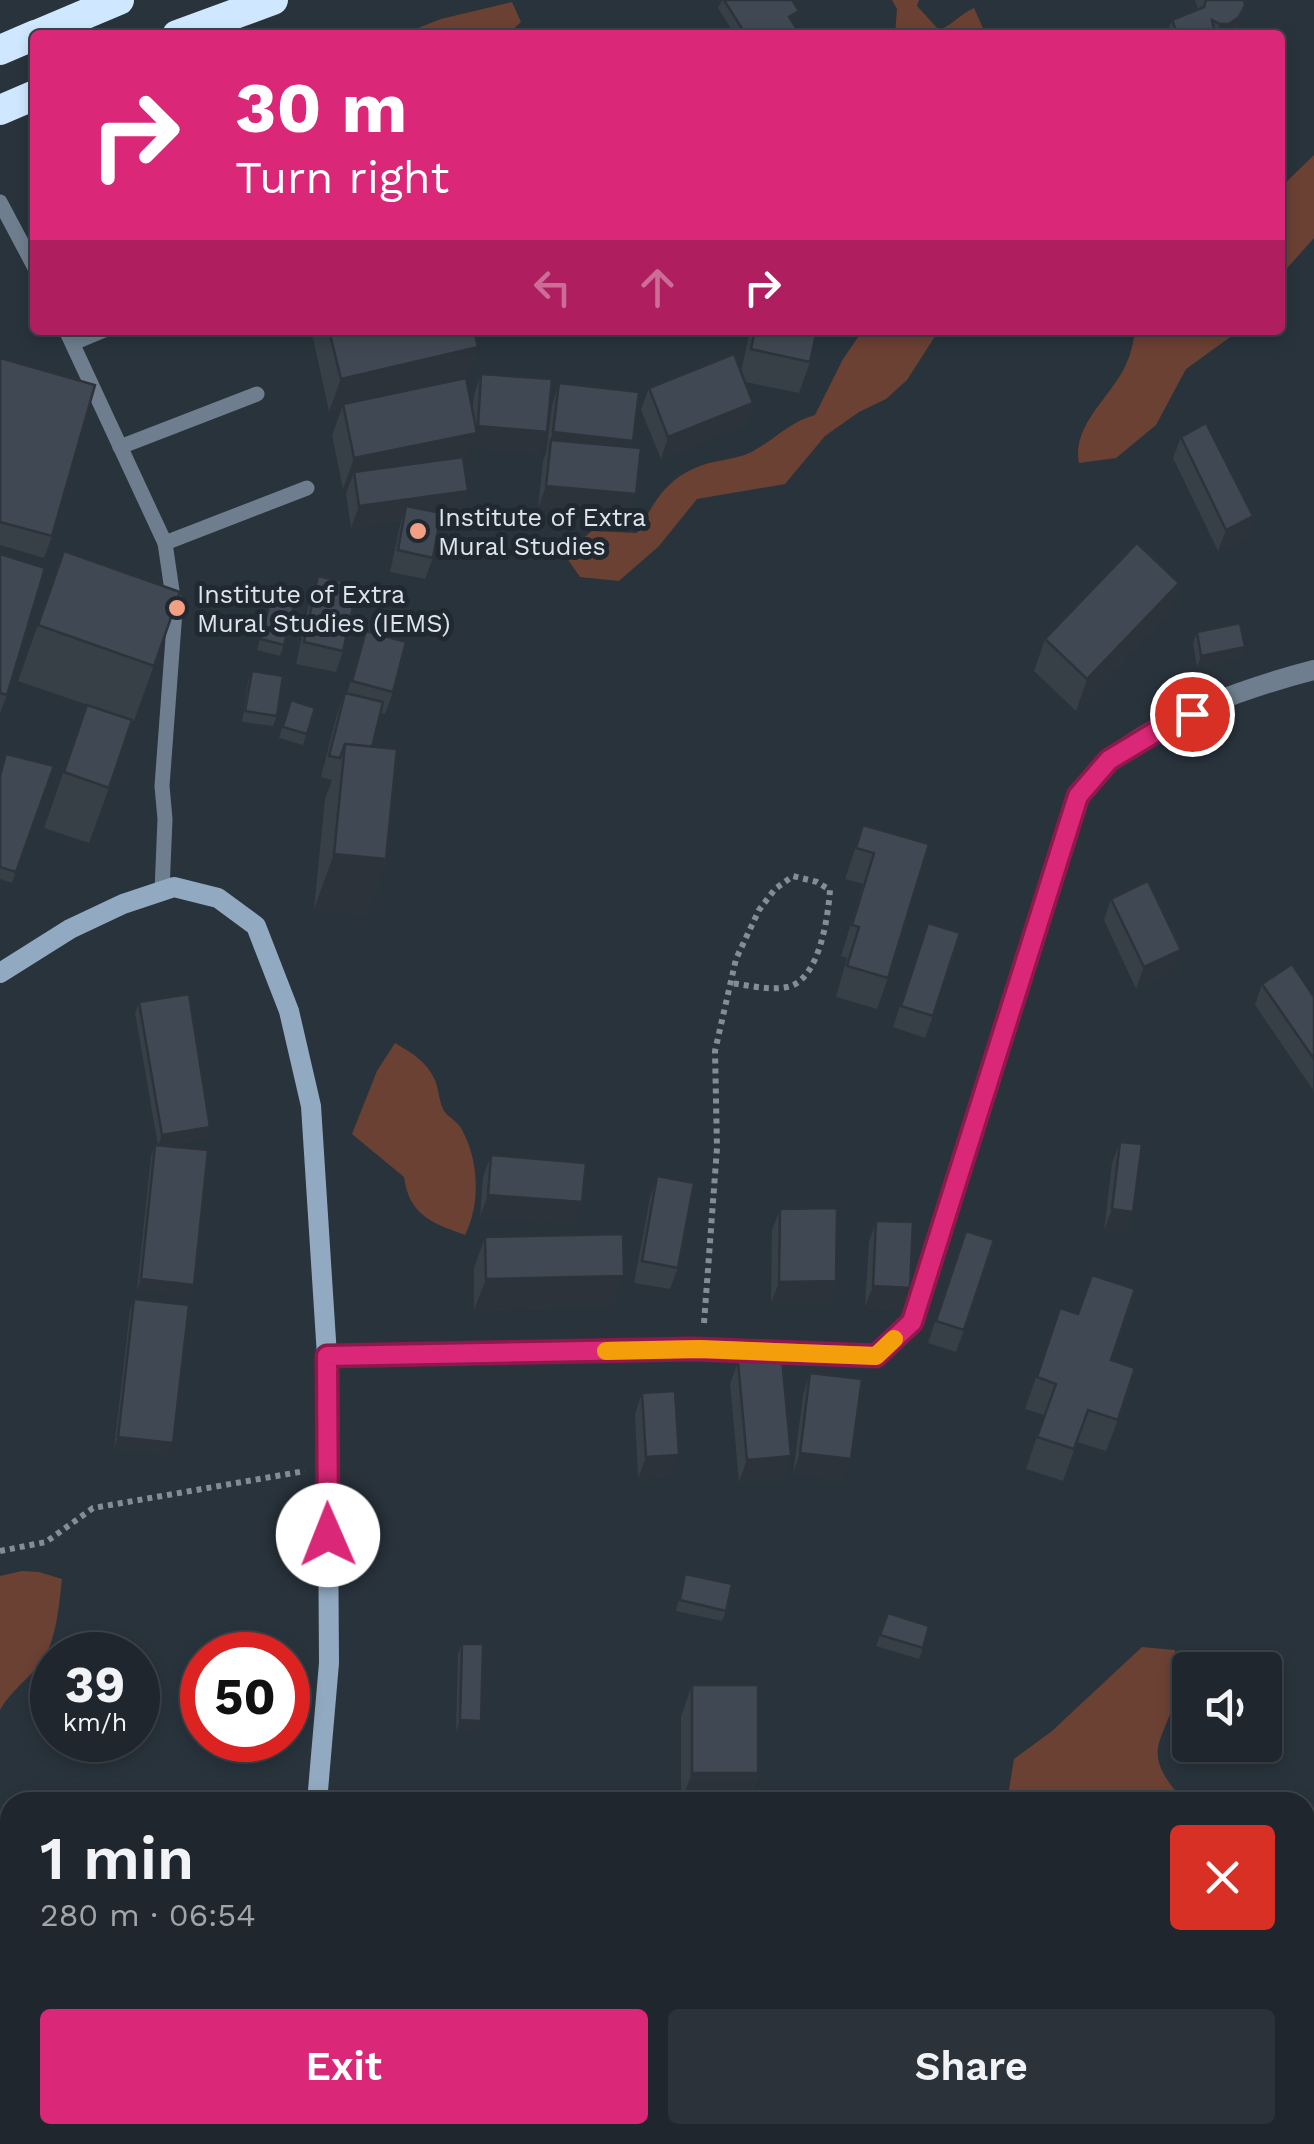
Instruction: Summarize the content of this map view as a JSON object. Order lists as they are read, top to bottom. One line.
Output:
{"places":["Institute of Extra Mural Studies","Institute of Extra Mural Studies (IEMS)"],"page":{"turn":["30 m","Turn right"],"speed":"39 km/h","limit":"50","heading":["1 min","280 m · 06:54"],"buttons":["Exit","Share"]}}
